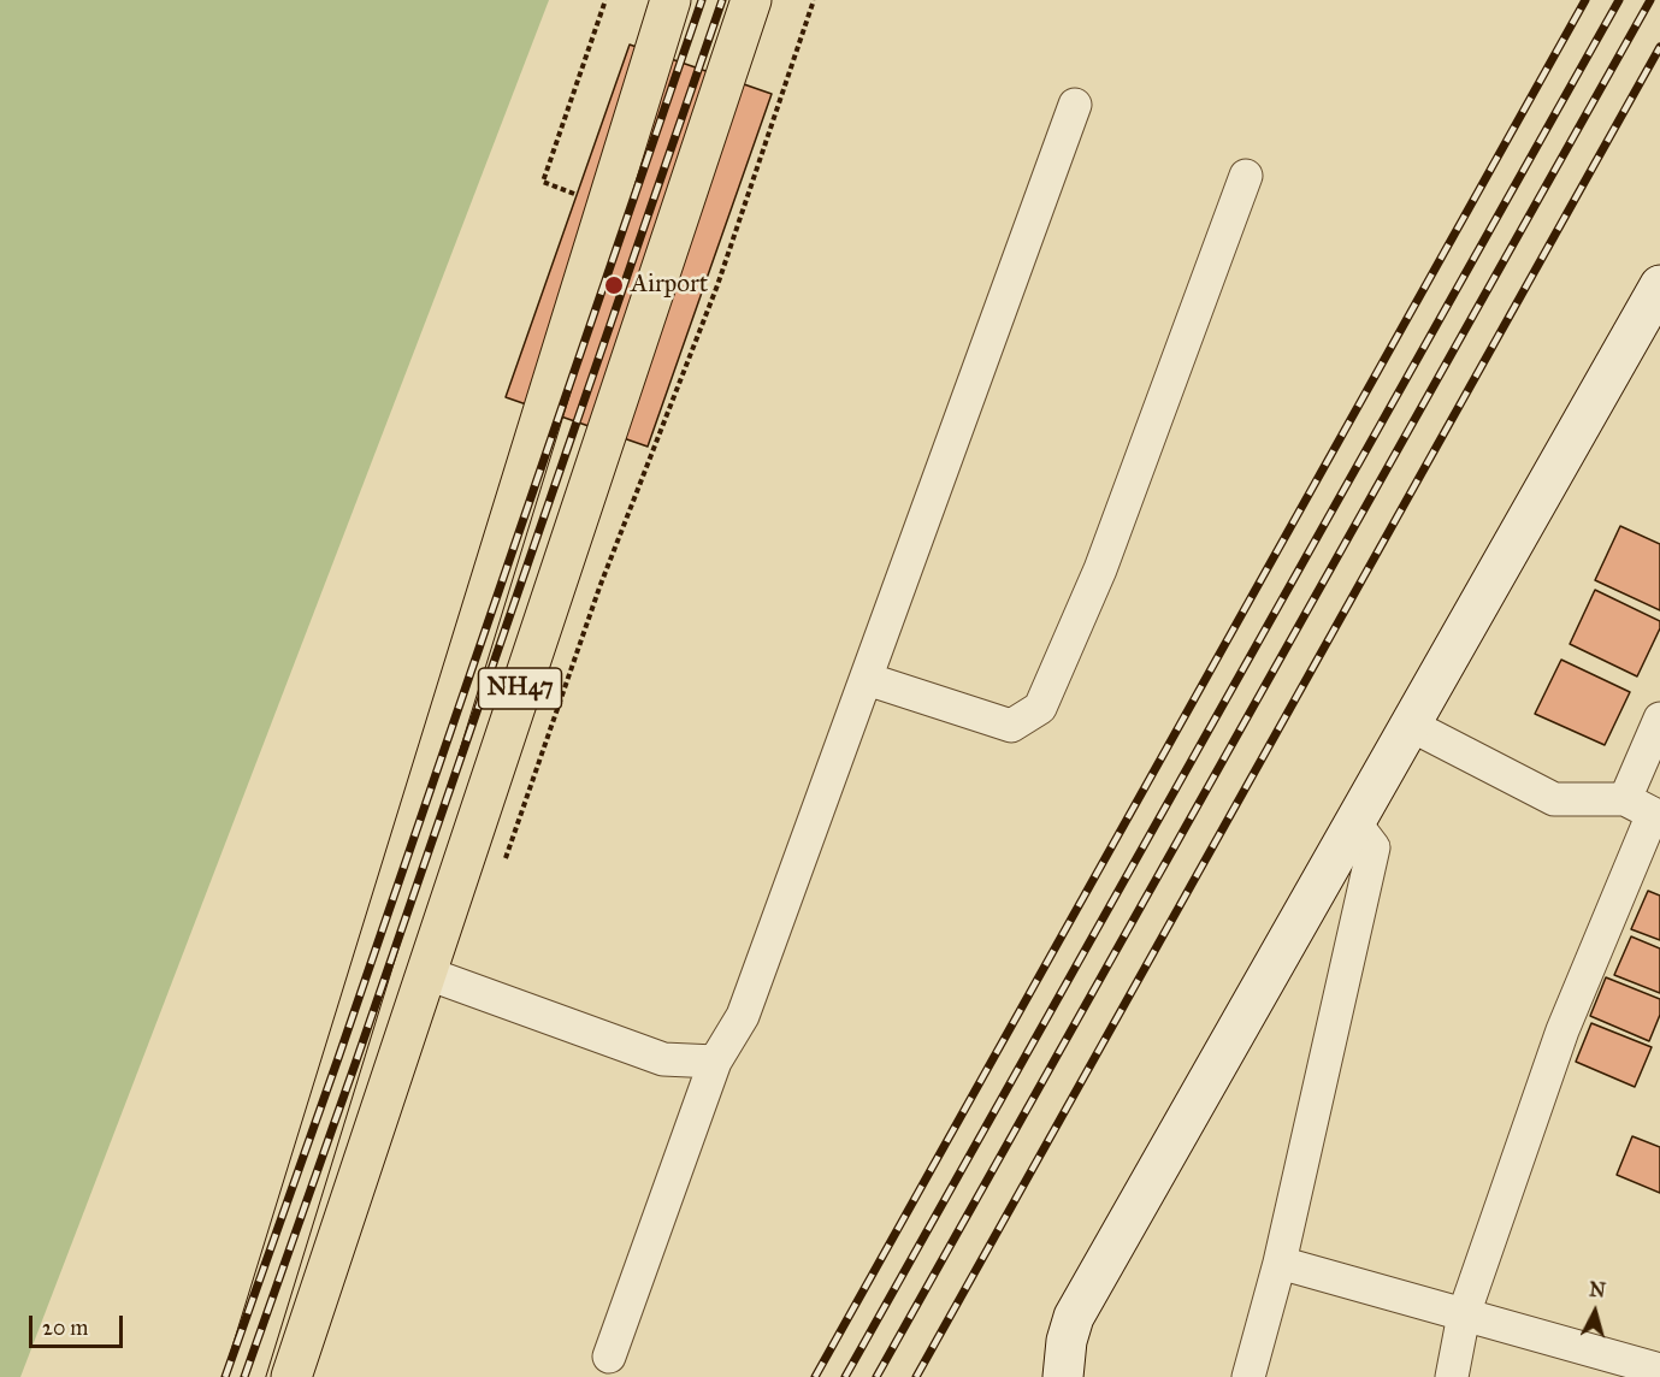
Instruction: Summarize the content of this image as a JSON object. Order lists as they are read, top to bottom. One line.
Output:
{"streets":{"highway":["NH47"]},"places":["Airport"],"scale_bar":"20 m","north":"top"}
